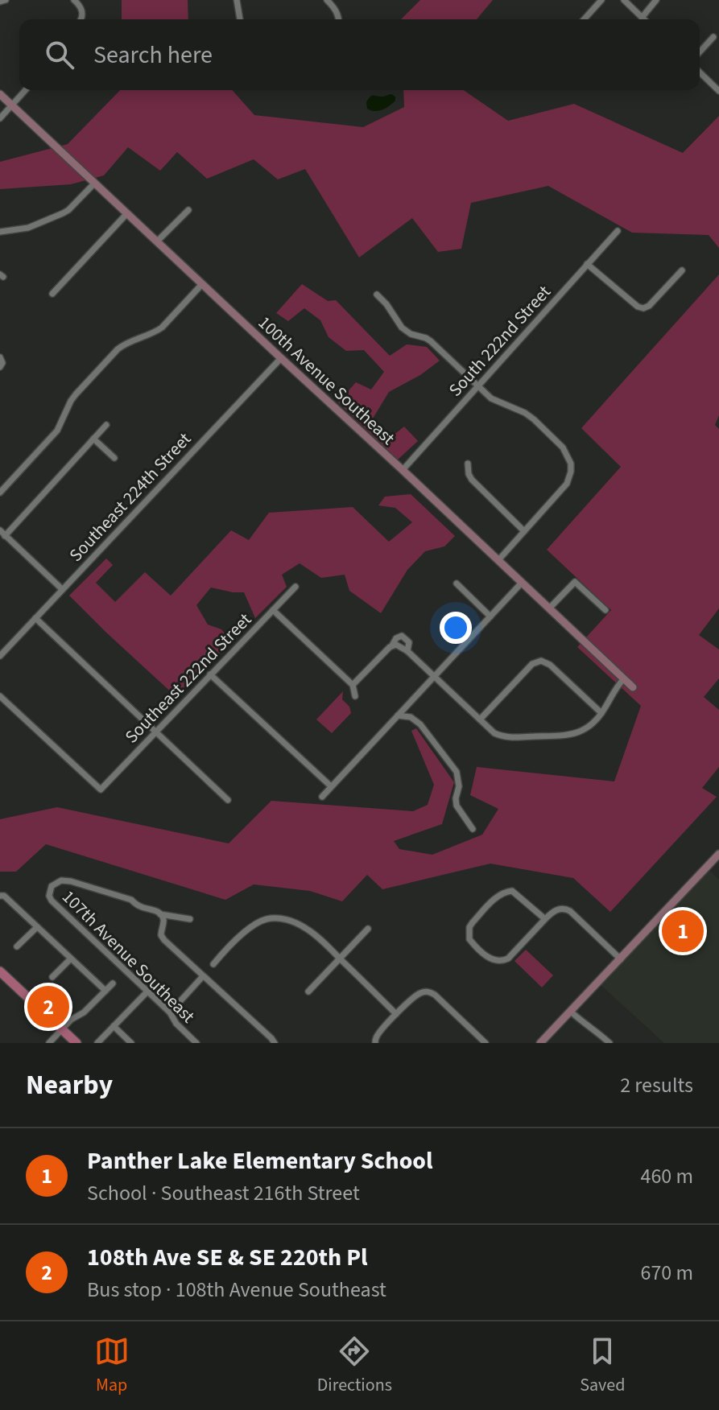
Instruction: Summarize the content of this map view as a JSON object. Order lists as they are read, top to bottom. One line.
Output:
{"streets":{"street":["South 222nd Street","100th Avenue Southeast","Southeast 224th Street","Southeast 222nd Street","107th Avenue Southeast"]},"crossings":[["South 222nd Street","100th Avenue Southeast"],["100th Avenue Southeast","Southeast 224th Street"]],"page":{"search":"Search here","pins":["1","2"],"heading":["Nearby","2 results"],"list":[{"mark":"1","name":"Panther Lake Elementary School","note":"School · Southeast 216th Street","value":"460 m"},{"mark":"2","name":"108th Ave SE & SE 220th Pl","note":"Bus stop · 108th Avenue Southeast","value":"670 m"}],"nav":["Map","Directions","Saved"]}}
